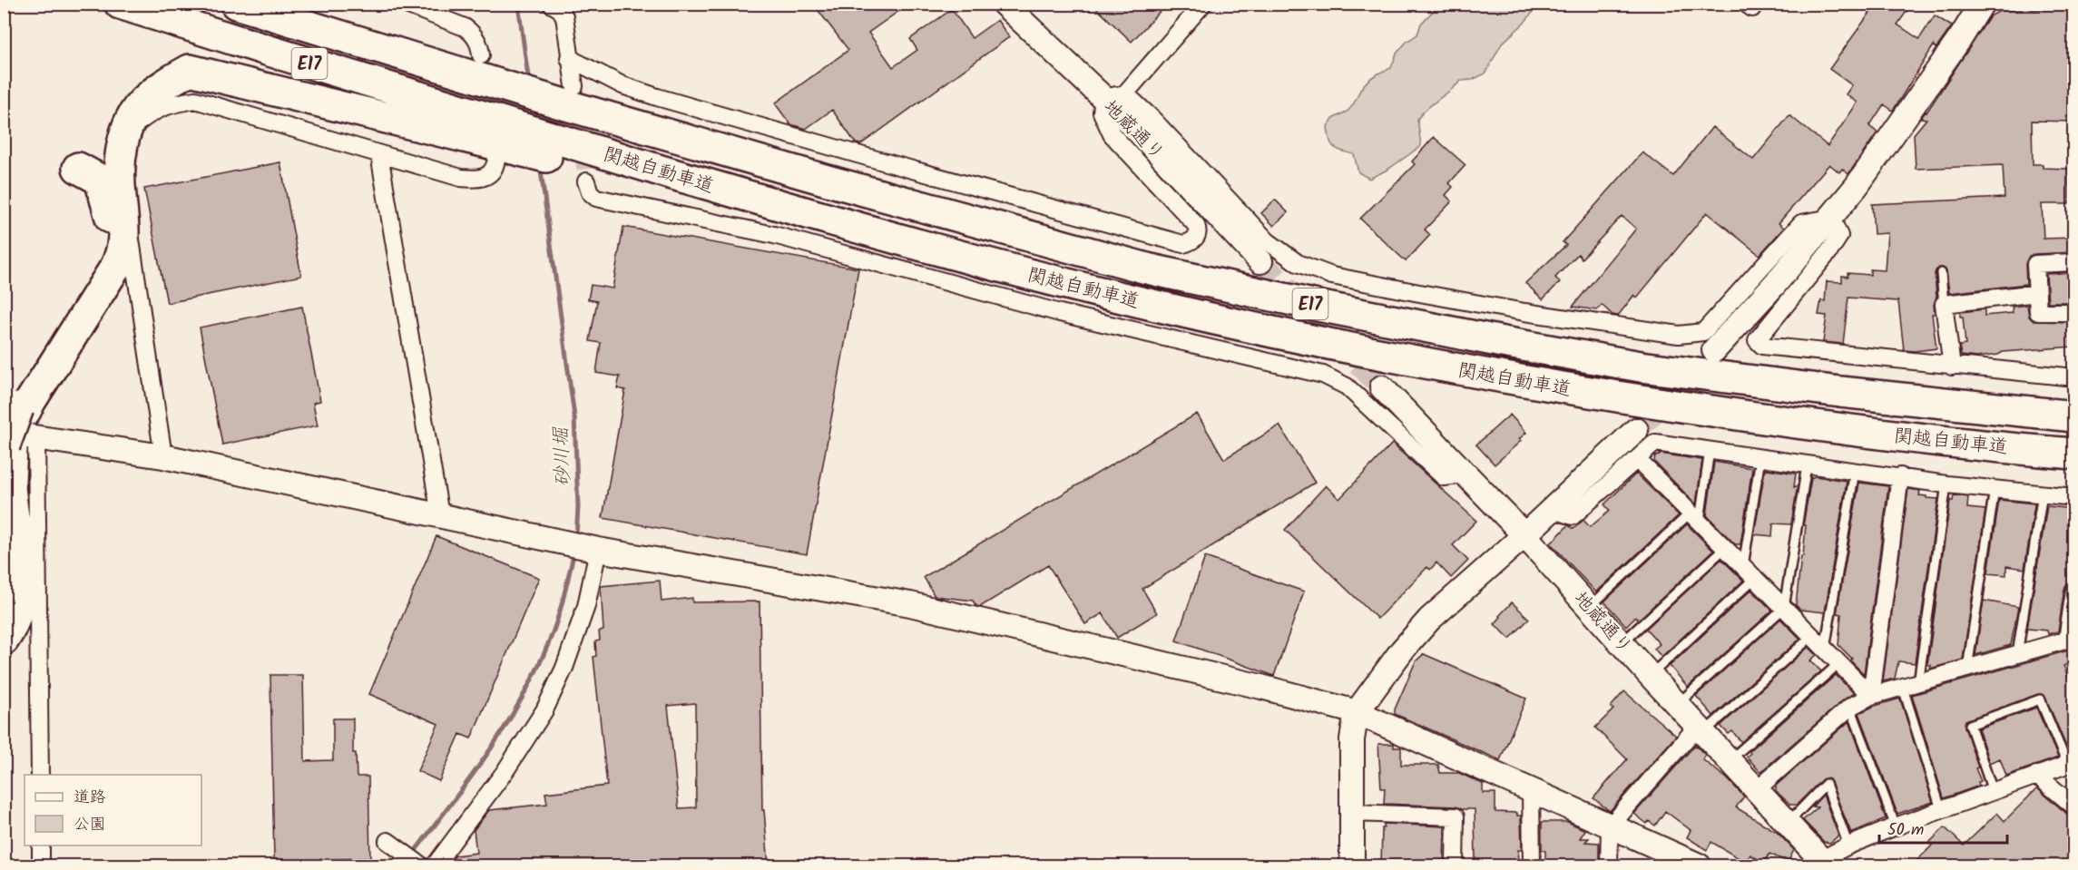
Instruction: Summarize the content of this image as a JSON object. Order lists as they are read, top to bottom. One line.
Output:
{"streets":{"highway":["E17","関越自動車道"],"street":["地蔵通り"]},"crossings":[["E17","関越自動車道"]],"water":["砂川堀"],"legend":["道路","公園"],"scale_bar":"50 m"}
